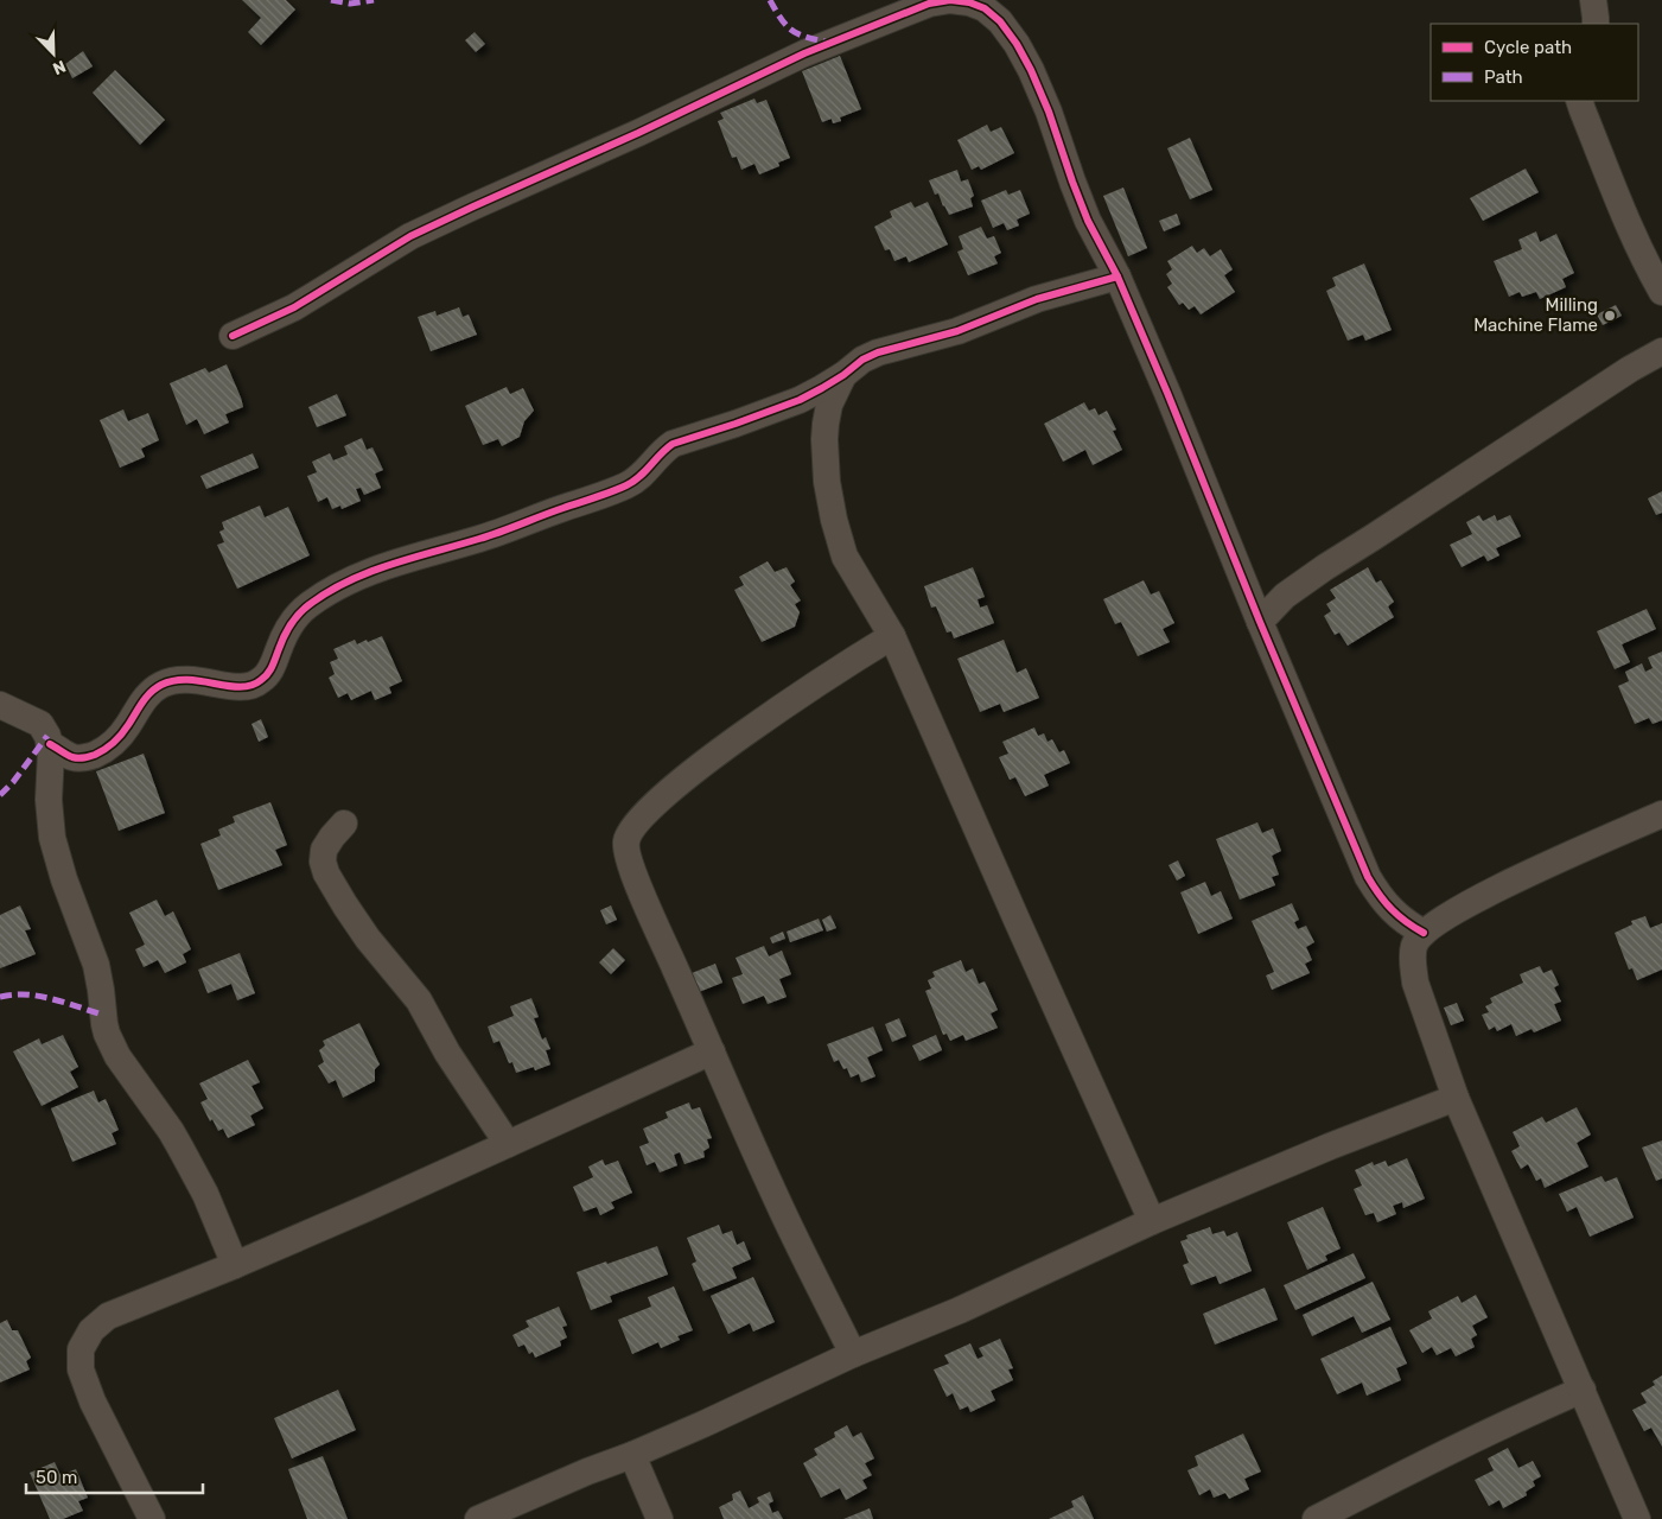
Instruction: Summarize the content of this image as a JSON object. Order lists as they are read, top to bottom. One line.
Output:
{"places":["Milling Machine Flame"],"legend":["Cycle path","Path"],"scale_bar":"50 m","north":"bottom right"}
